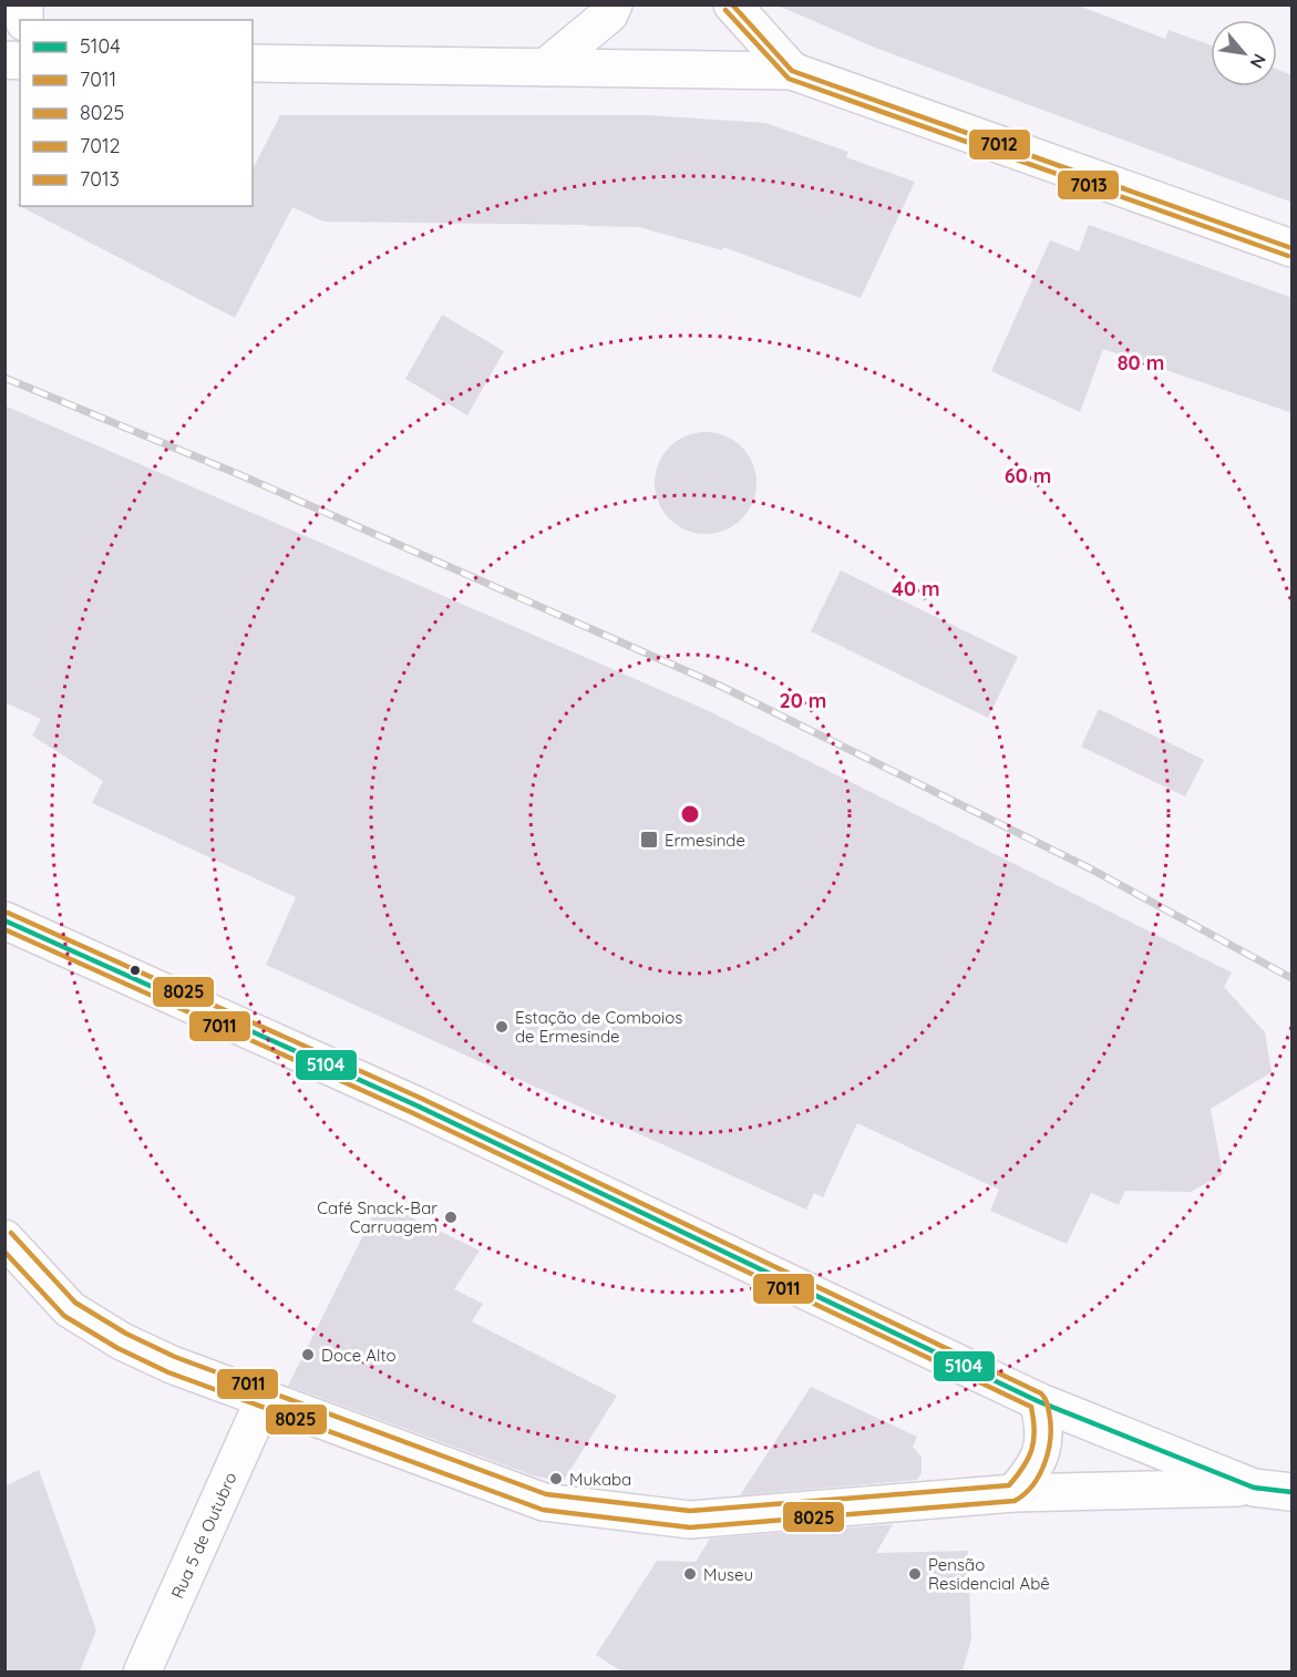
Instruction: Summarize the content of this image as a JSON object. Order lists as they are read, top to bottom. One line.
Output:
{"streets":{"main road":["Rua 5 de Outubro"]},"places":{"transit":["Ermesinde"],"other":["Estação de Comboios de Ermesinde","Café Snack-Bar Carruagem","Doce Alto","Mukaba","Museu","Pensão Residencial Abê"]},"lines":["transit line 7012","transit line 7013","transit line 8025","transit line 5104","transit line 7011"],"legend":["5104","7011","8025","7012","7013"],"north":"bottom right","rings":["80 m","60 m","40 m","20 m"]}
